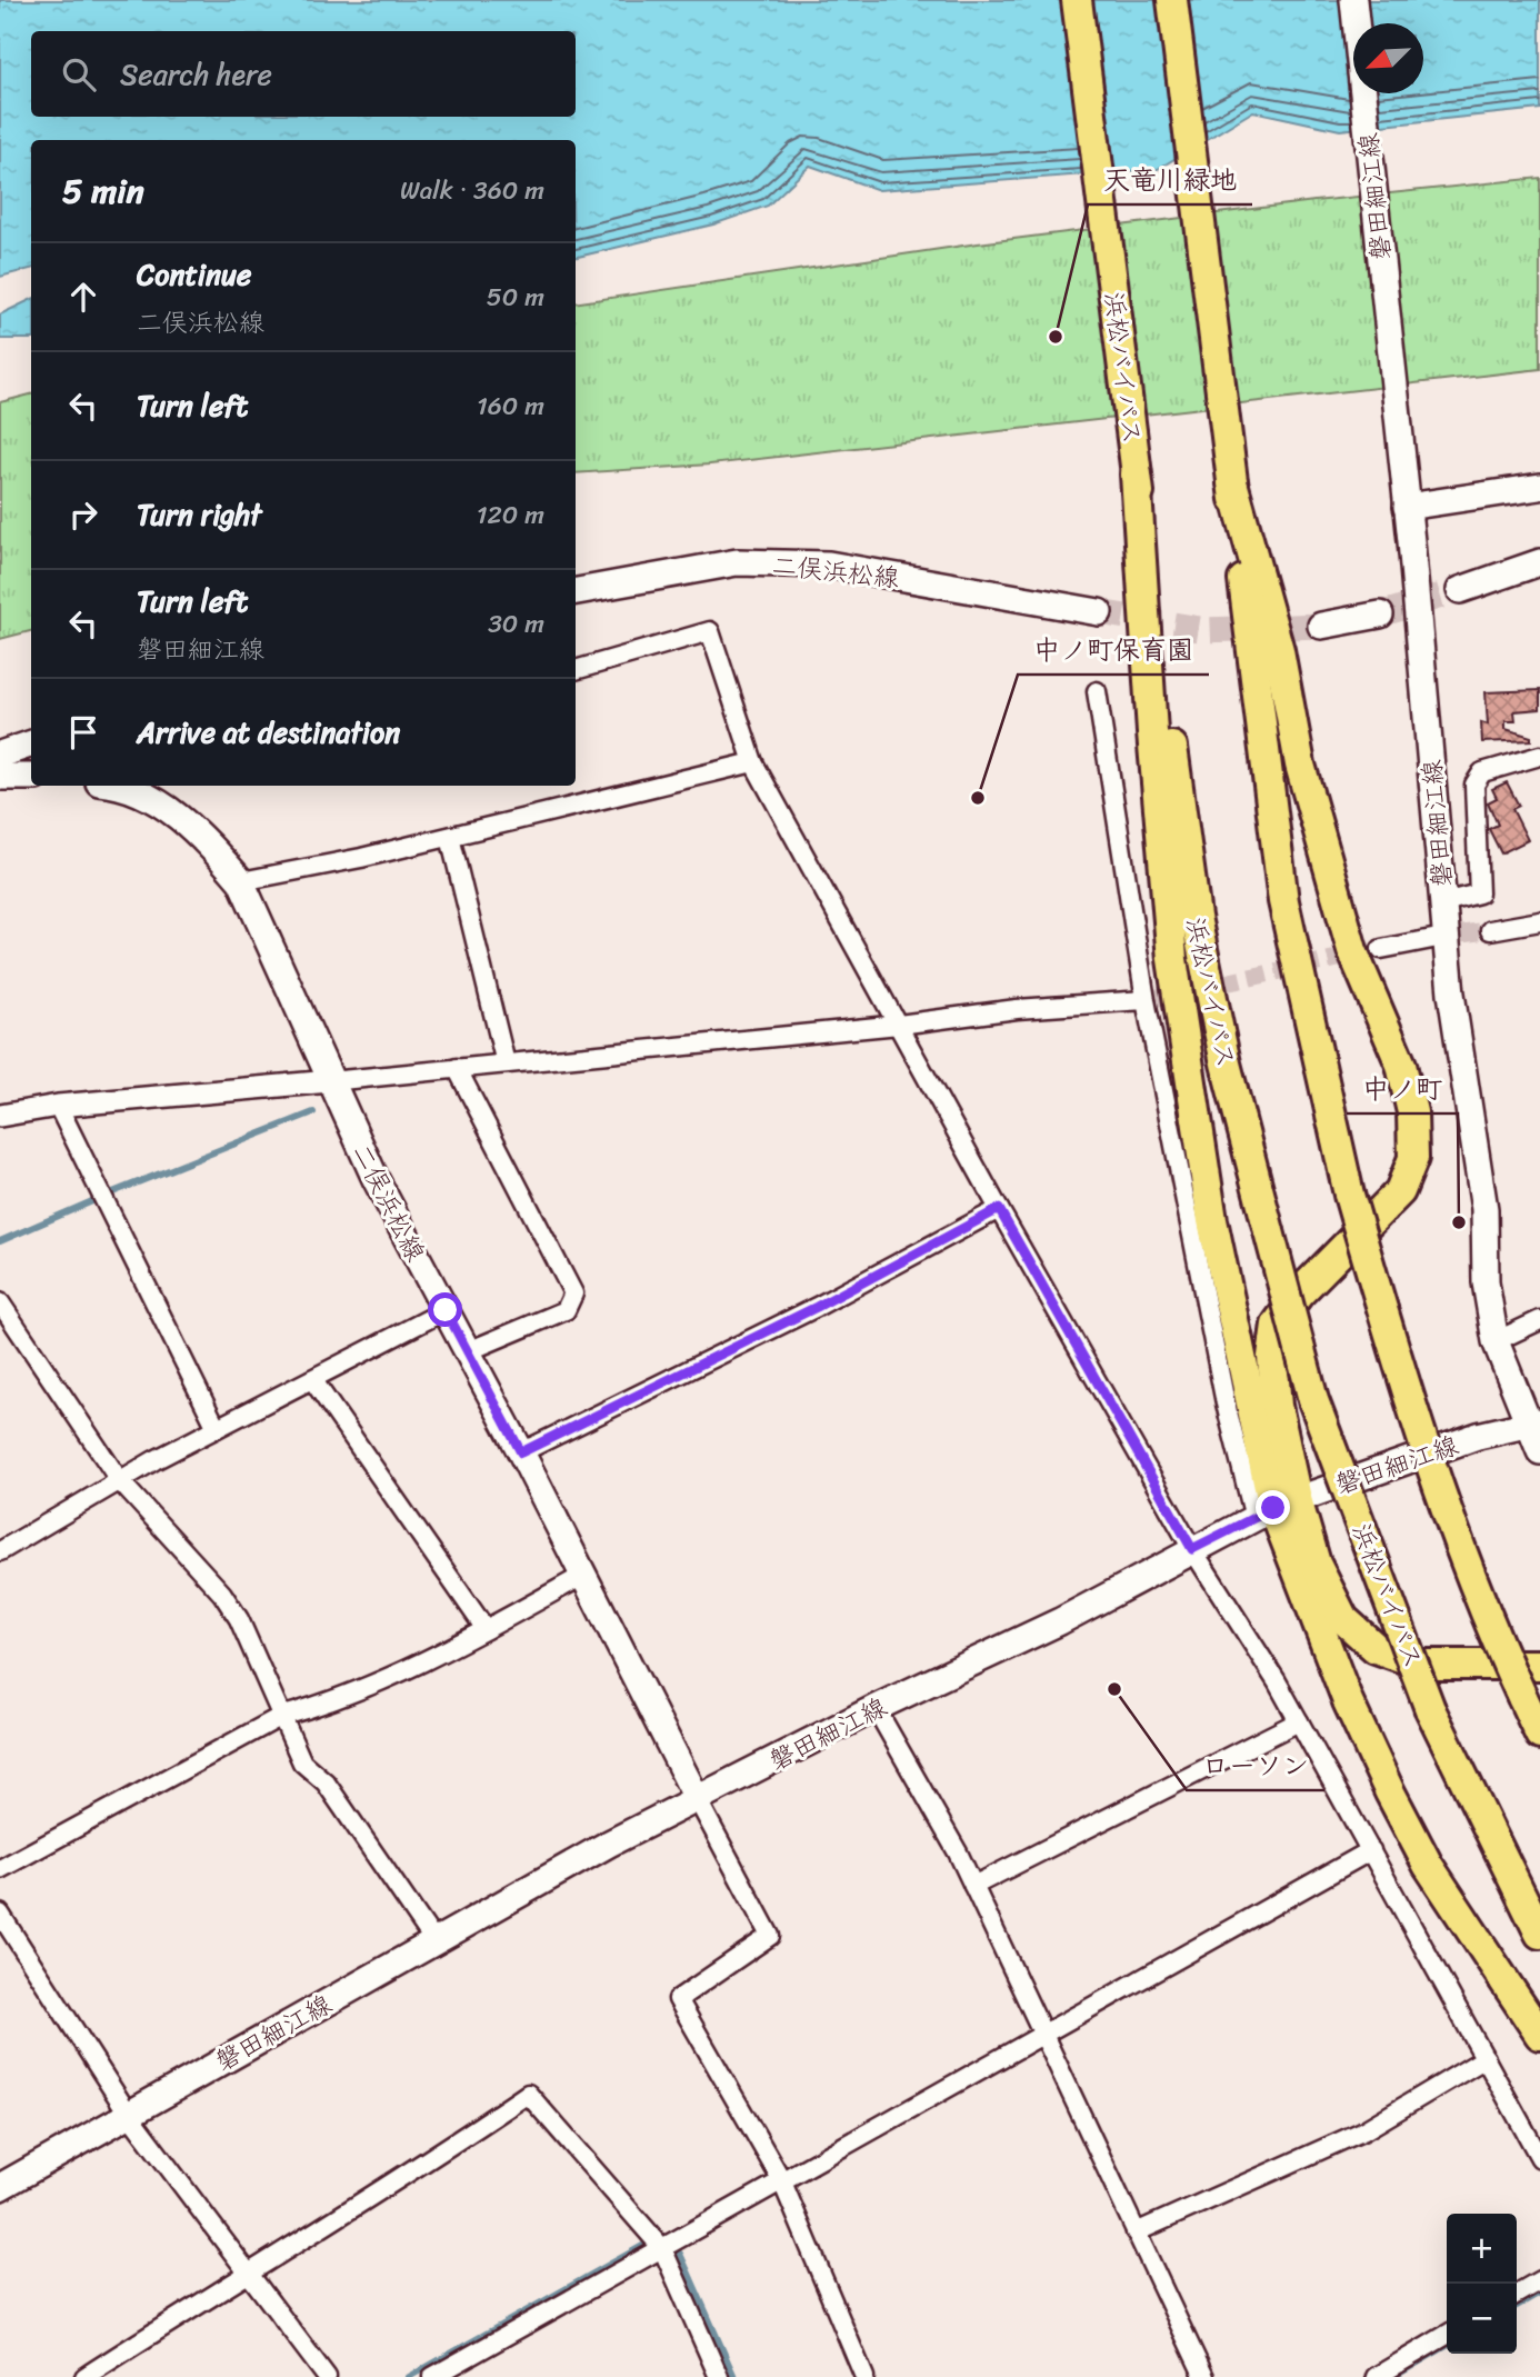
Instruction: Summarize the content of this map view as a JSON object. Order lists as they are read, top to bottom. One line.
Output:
{"streets":{"highway":["浜松バイパス"],"main road":["磐田細江線","二俣浜松線"]},"crossings":[["磐田細江線","二俣浜松線"]],"places":["天竜川緑地","中ノ町保育園","中ノ町","ローソン"],"north":"bottom left","page":{"search":"Search here","heading":["5 min","Walk · 360 m"],"list":[["Continue","二俣浜松線","50 m"],["Turn left","160 m"],["Turn right","120 m"],["Turn left","磐田細江線","30 m"],"Arrive at destination"],"map_buttons":["+","−"]}}
